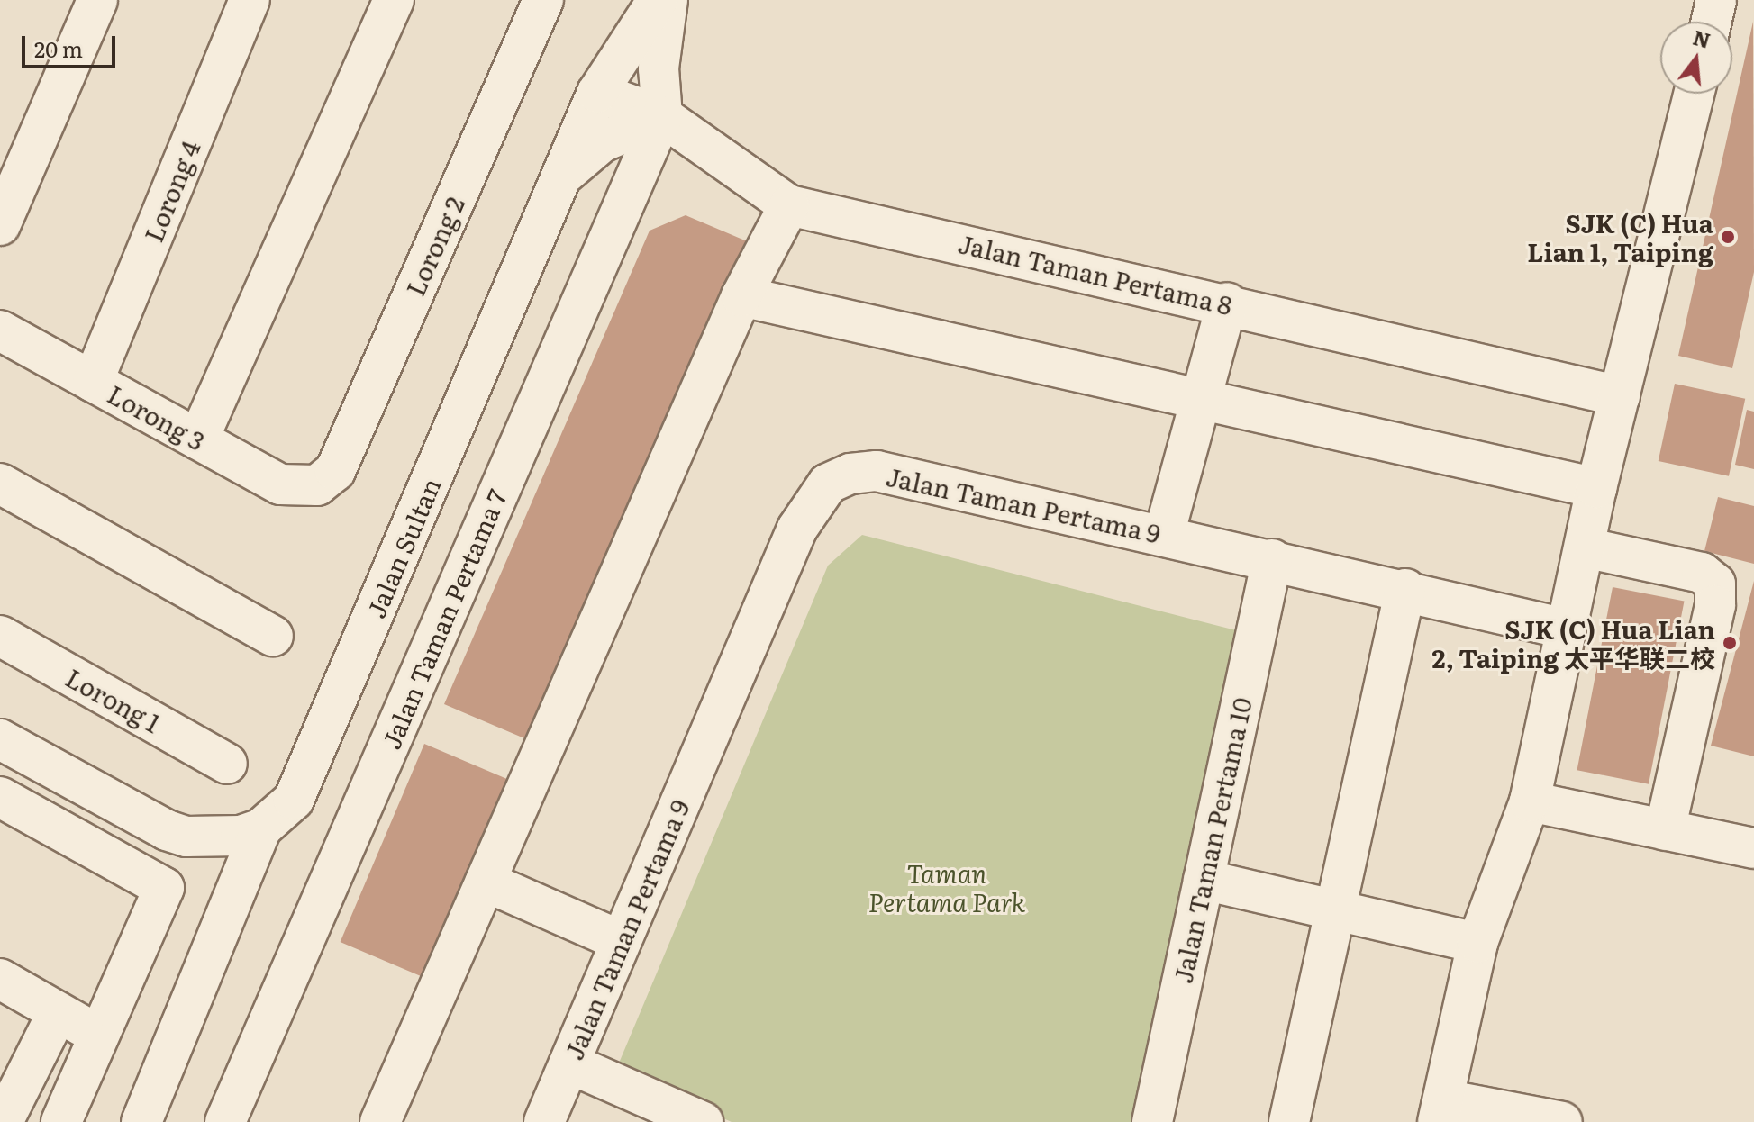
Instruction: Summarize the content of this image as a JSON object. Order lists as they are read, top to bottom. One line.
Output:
{"streets":{"street":["Lorong 4","Lorong 2","Jalan Taman Pertama 8","Lorong 3","Jalan Taman Pertama 9","Jalan Sultan","Jalan Taman Pertama 7","Lorong 1","Jalan Taman Pertama 10"]},"crossings":[["Lorong 4","Lorong 3"],["Lorong 2","Lorong 3"],["Jalan Taman Pertama 8","Jalan Sultan"],["Jalan Taman Pertama 8","Jalan Taman Pertama 7"],["Jalan Taman Pertama 9","Jalan Taman Pertama 10"]],"parks":["Taman Pertama Park"],"places":["SJK (C) Hua Lian 1, Taiping","SJK (C) Hua Lian 2, Taiping 太平华联二校"],"scale_bar":"20 m","north":"top"}
